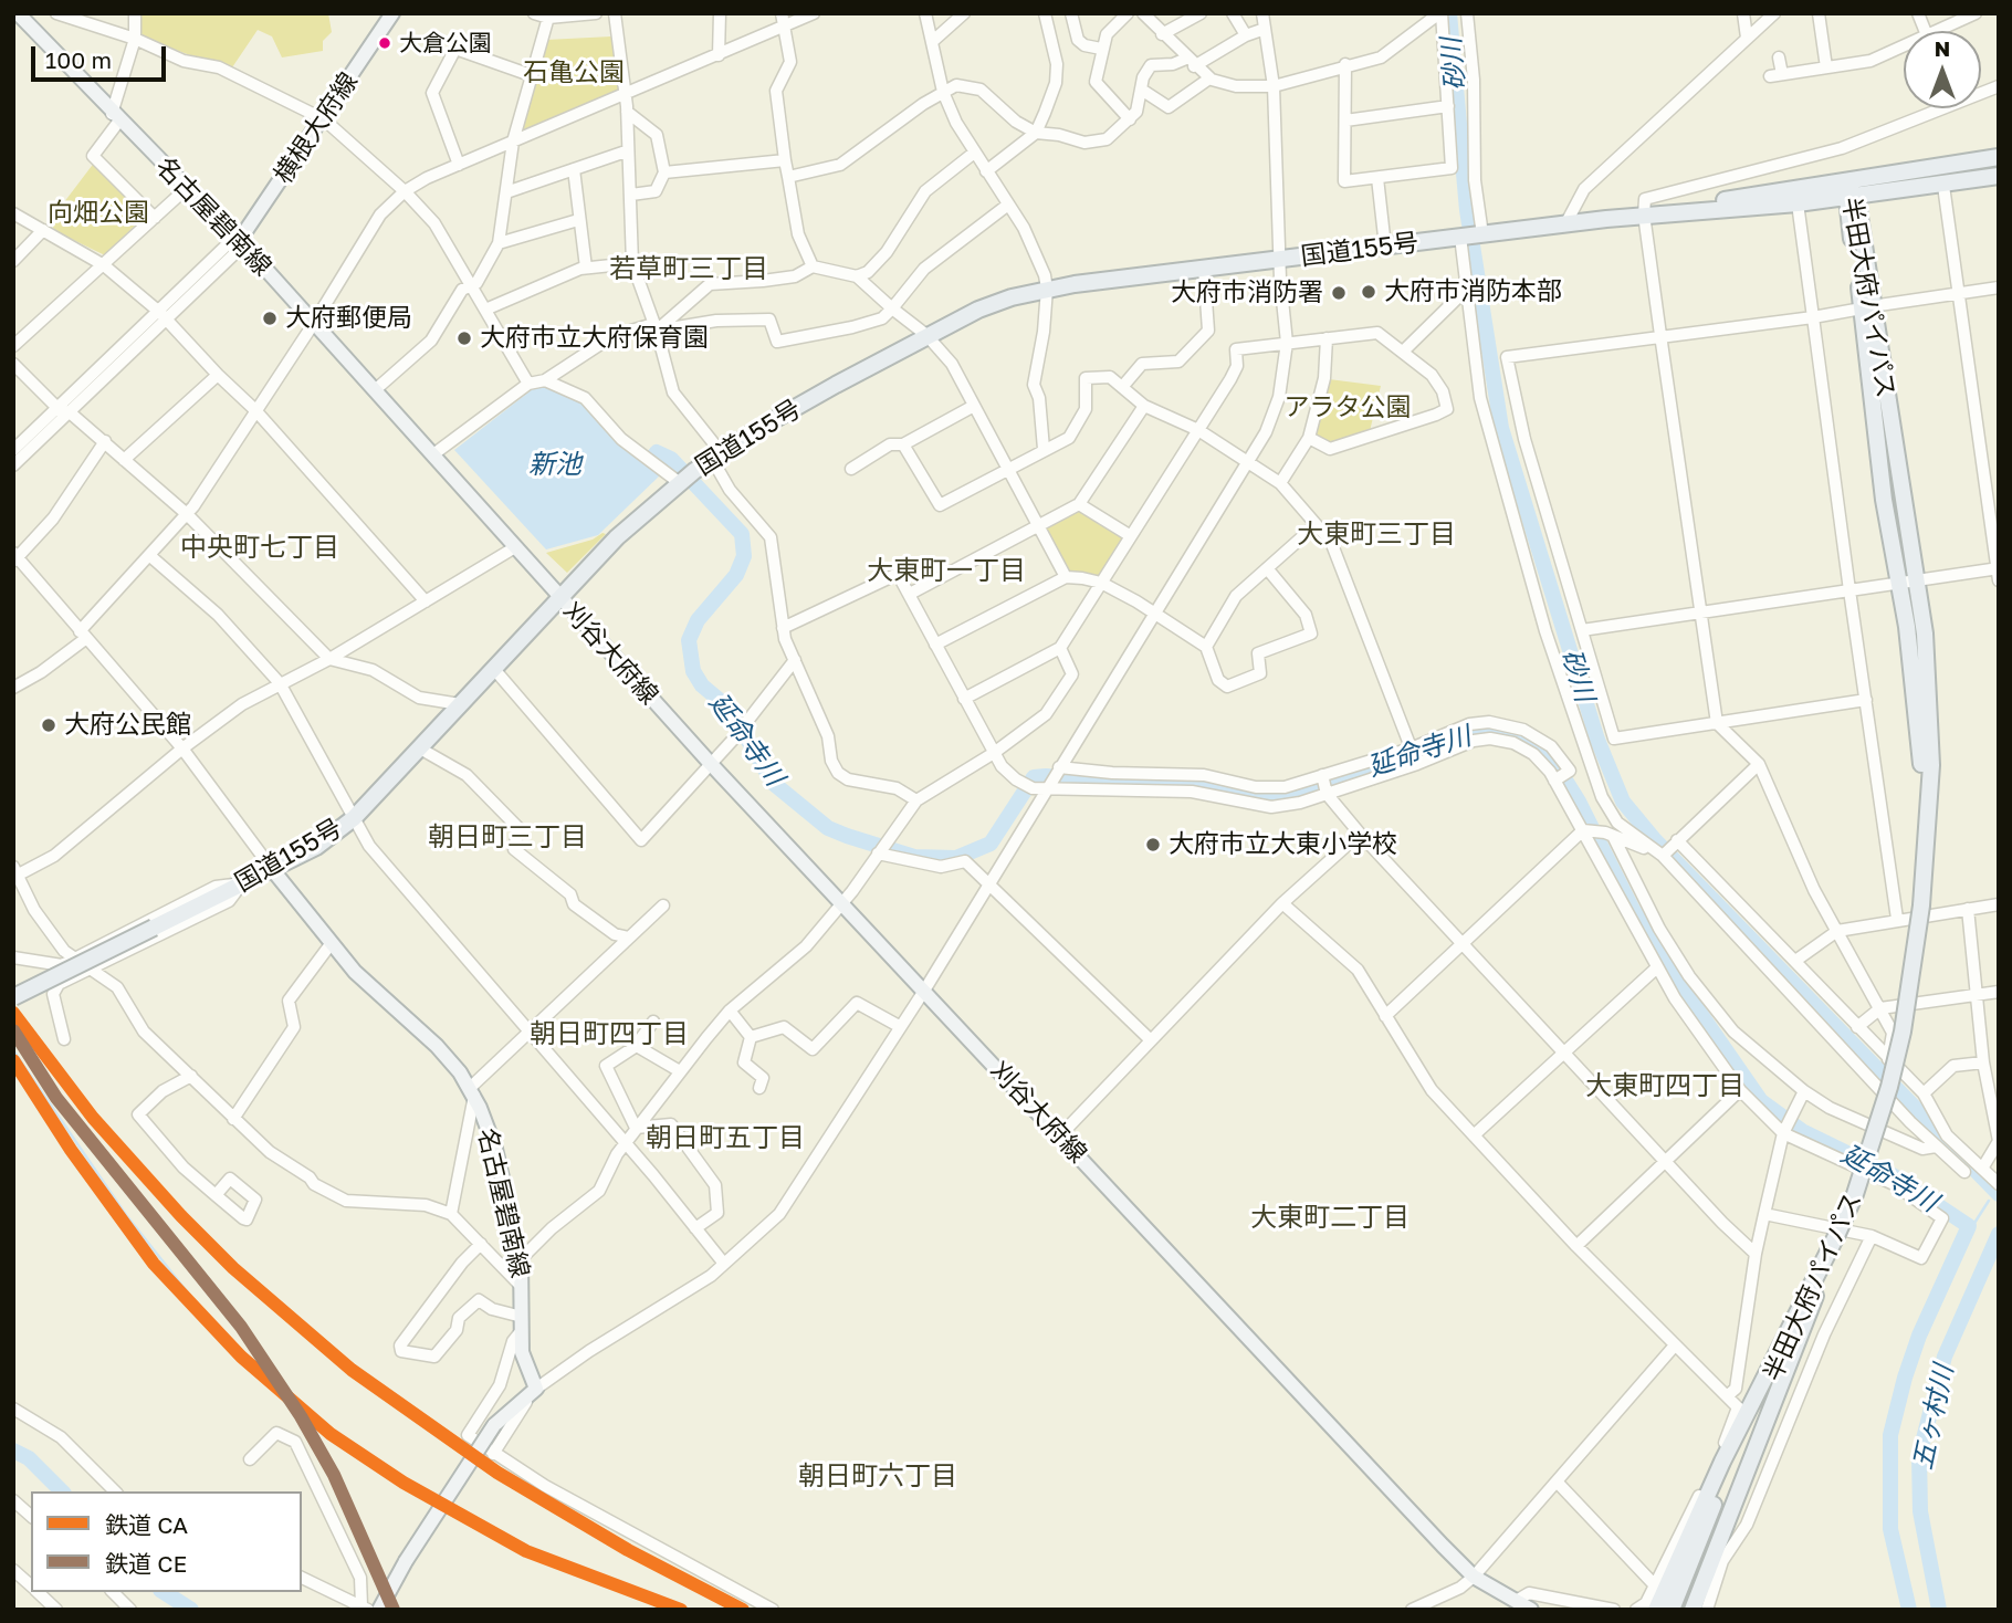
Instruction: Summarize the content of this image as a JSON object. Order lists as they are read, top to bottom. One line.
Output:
{"streets":{"highway":["国道155号","半田大府パイパス"],"main road":["横根大府線","名古屋碧南線","刈谷大府線"]},"crossings":[["横根大府線","名古屋碧南線"],["名古屋碧南線","国道155号"],["名古屋碧南線","刈谷大府線"],["国道155号","半田大府パイパス"],["国道155号","刈谷大府線"]],"districts":["若草町三丁目","大東町三丁目","中央町七丁目","大東町一丁目","朝日町三丁目","朝日町四丁目","大東町四丁目","朝日町五丁目","大東町二丁目","朝日町六丁目"],"water":["砂川","新池","延命寺川","五ヶ村川"],"parks":["石亀公園","向畑公園","アラタ公園"],"places":["大倉公園","大府市消防本部","大府市消防署","大府郵便局","大府市立大府保育園","大府公民館","大府市立大東小学校"],"lines":["rail line CA","rail line CE"],"legend":["鉄道 CA","鉄道 CE"],"scale_bar":"100 m","north":"top"}
